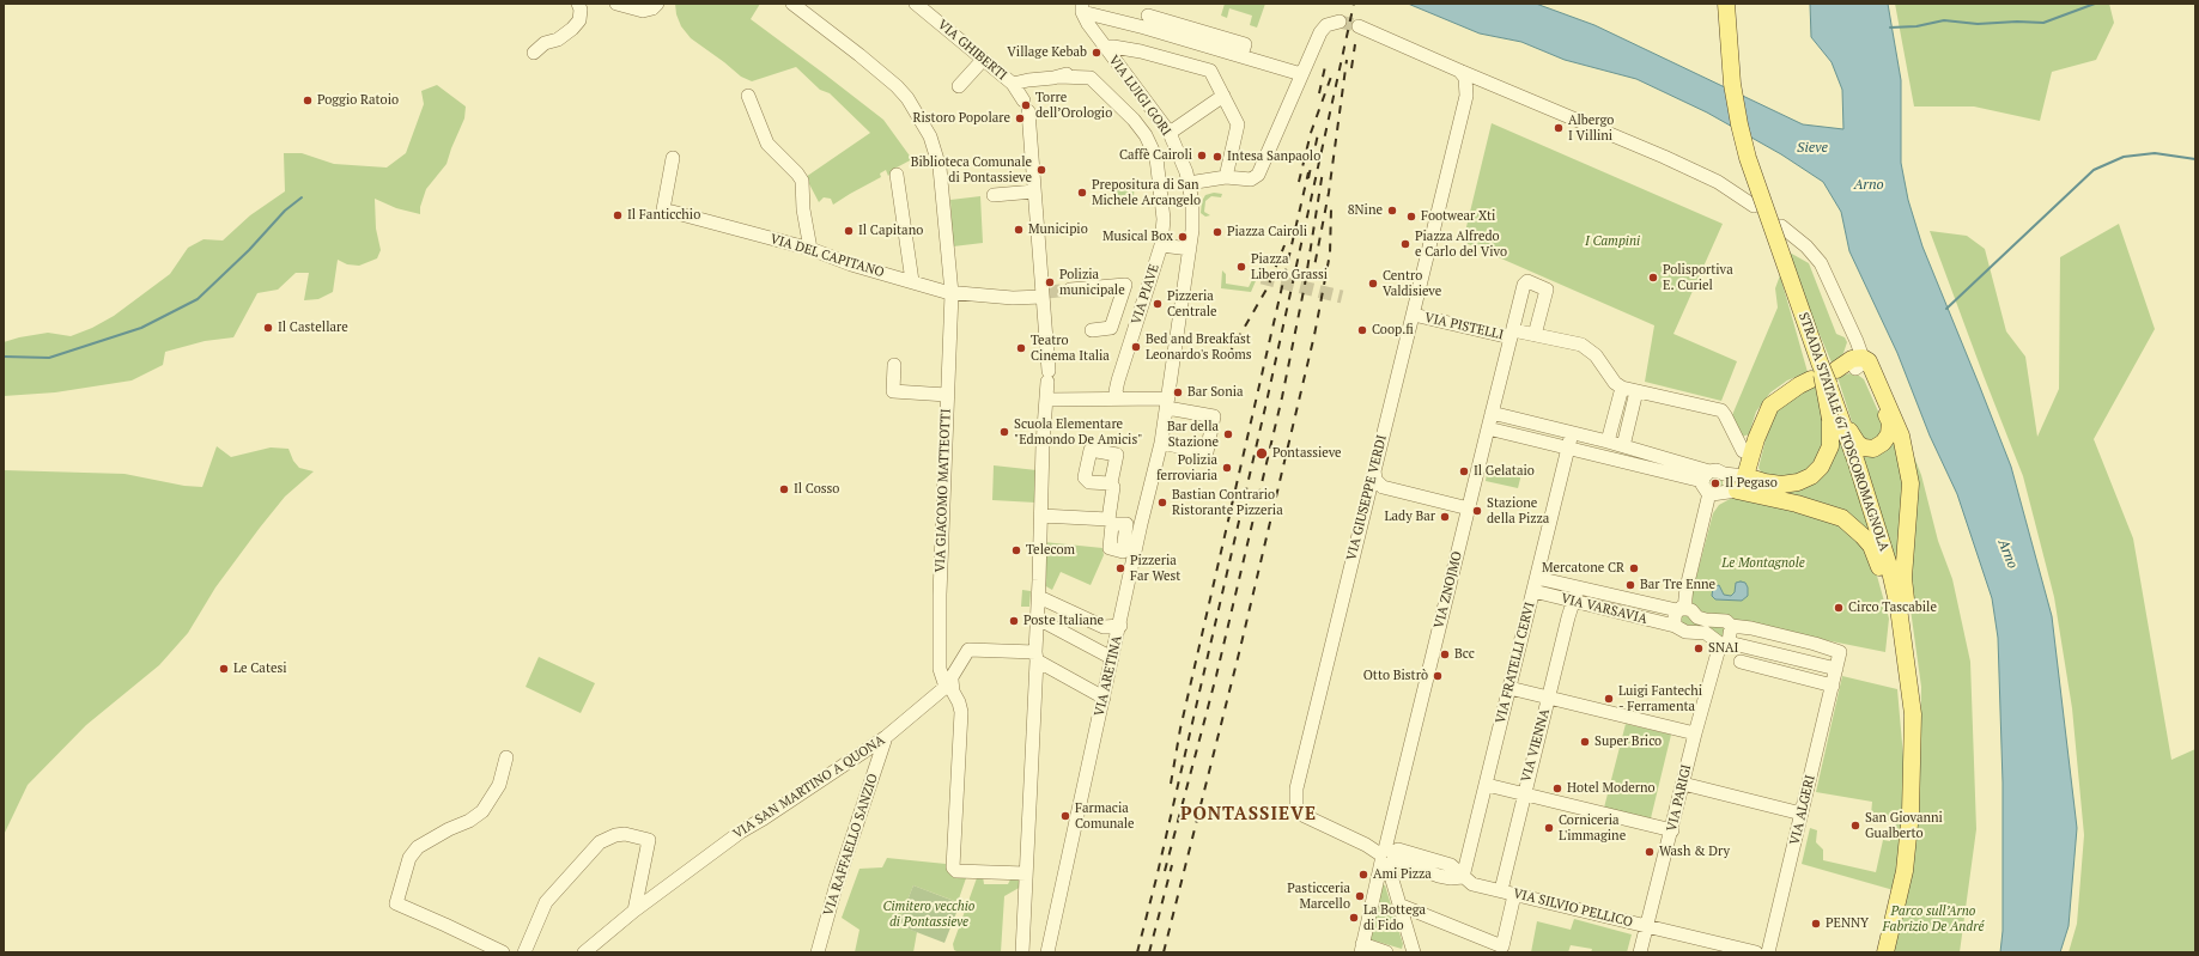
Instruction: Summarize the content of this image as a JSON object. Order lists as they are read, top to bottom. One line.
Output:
{"streets":{"main road":["STRADA STATALE 67 TOSCOROMAGNOLA"],"street":["VIA GHIBERTI","VIA LUIGI GORI","VIA DEL CAPITANO","VIA PIAVE","VIA PISTELLI","VIA GIACOMO MATTEOTTI","VIA GIUSEPPE VERDI","VIA ZNOJMO","VIA VARSAVIA","VIA FRATELLI CERVI","VIA ARETINA","VIA VIENNA","VIA SAN MARTINO A QUONA","VIA PARIGI","VIA ALGERI","VIA RAFFAELLO SANZIO","VIA SILVIO PELLICO"]},"crossings":[["VIA LUIGI GORI","VIA ARETINA"],["VIA DEL CAPITANO","VIA GIACOMO MATTEOTTI"],["VIA PISTELLI","VIA ZNOJMO"],["VIA GIACOMO MATTEOTTI","VIA SAN MARTINO A QUONA"],["VIA GIUSEPPE VERDI","VIA ZNOJMO"],["VIA GIUSEPPE VERDI","VIA SILVIO PELLICO"],["VIA ZNOJMO","VIA SILVIO PELLICO"],["VIA VARSAVIA","VIA FRATELLI CERVI"],["VIA VARSAVIA","VIA VIENNA"],["VIA VARSAVIA","VIA PARIGI"],["VIA VARSAVIA","VIA ALGERI"],["VIA FRATELLI CERVI","VIA SILVIO PELLICO"],["VIA VIENNA","VIA SILVIO PELLICO"],["VIA SAN MARTINO A QUONA","VIA RAFFAELLO SANZIO"],["VIA PARIGI","VIA SILVIO PELLICO"]],"districts":["PONTASSIEVE"],"water":["Sieve","Arno"],"parks":["I Campini","Le Montagnole","Cimitero vecchio di Pontassieve","Parco sull’Arno Fabrizio De André"],"places":["Village Kebab","Poggio Ratoio","Torre dell’Orologio","Ristoro Popolare","Albergo I Villini","Caffè Cairoli","Intesa Sanpaolo","Biblioteca Comunale di Pontassieve","Prepositura di San Michele Arcangelo","8Nine","Il Fanticchio","Footwear Xti","Municipio","Il Capitano","Piazza Cairoli","Musical Box","Piazza Alfredo e Carlo del Vivo","Piazza Libero Grassi","Polisportiva E. Curiel","Polizia municipale","Centro Valdisieve","Pizzeria Centrale","Il Castellare","Coop.fi","Bed and Breakfast Leonardo's Rooms","Teatro Cinema Italia","Bar Sonia","Scuola Elementare \"Edmondo De Amicis\"","Bar della Stazione","Pontassieve","Polizia ferroviaria","Il Gelataio","Il Pegaso","Il Cosso","Bastian Contrario Ristorante Pizzeria","Stazione della Pizza","Lady Bar","Telecom","Pizzeria Far West","Mercatone CR","Bar Tre Enne","Circo Tascabile","Poste Italiane","SNAI","Bcc","Le Catesi","Otto Bistrò","Luigi Fantechi - Ferramenta","Super Brico","Hotel Moderno","Farmacia Comunale","San Giovanni Gualberto","Corniceria L'immagine","Wash & Dry","Ami Pizza","Pasticceria Marcello","La Bottega di Fido","PENNY"]}
